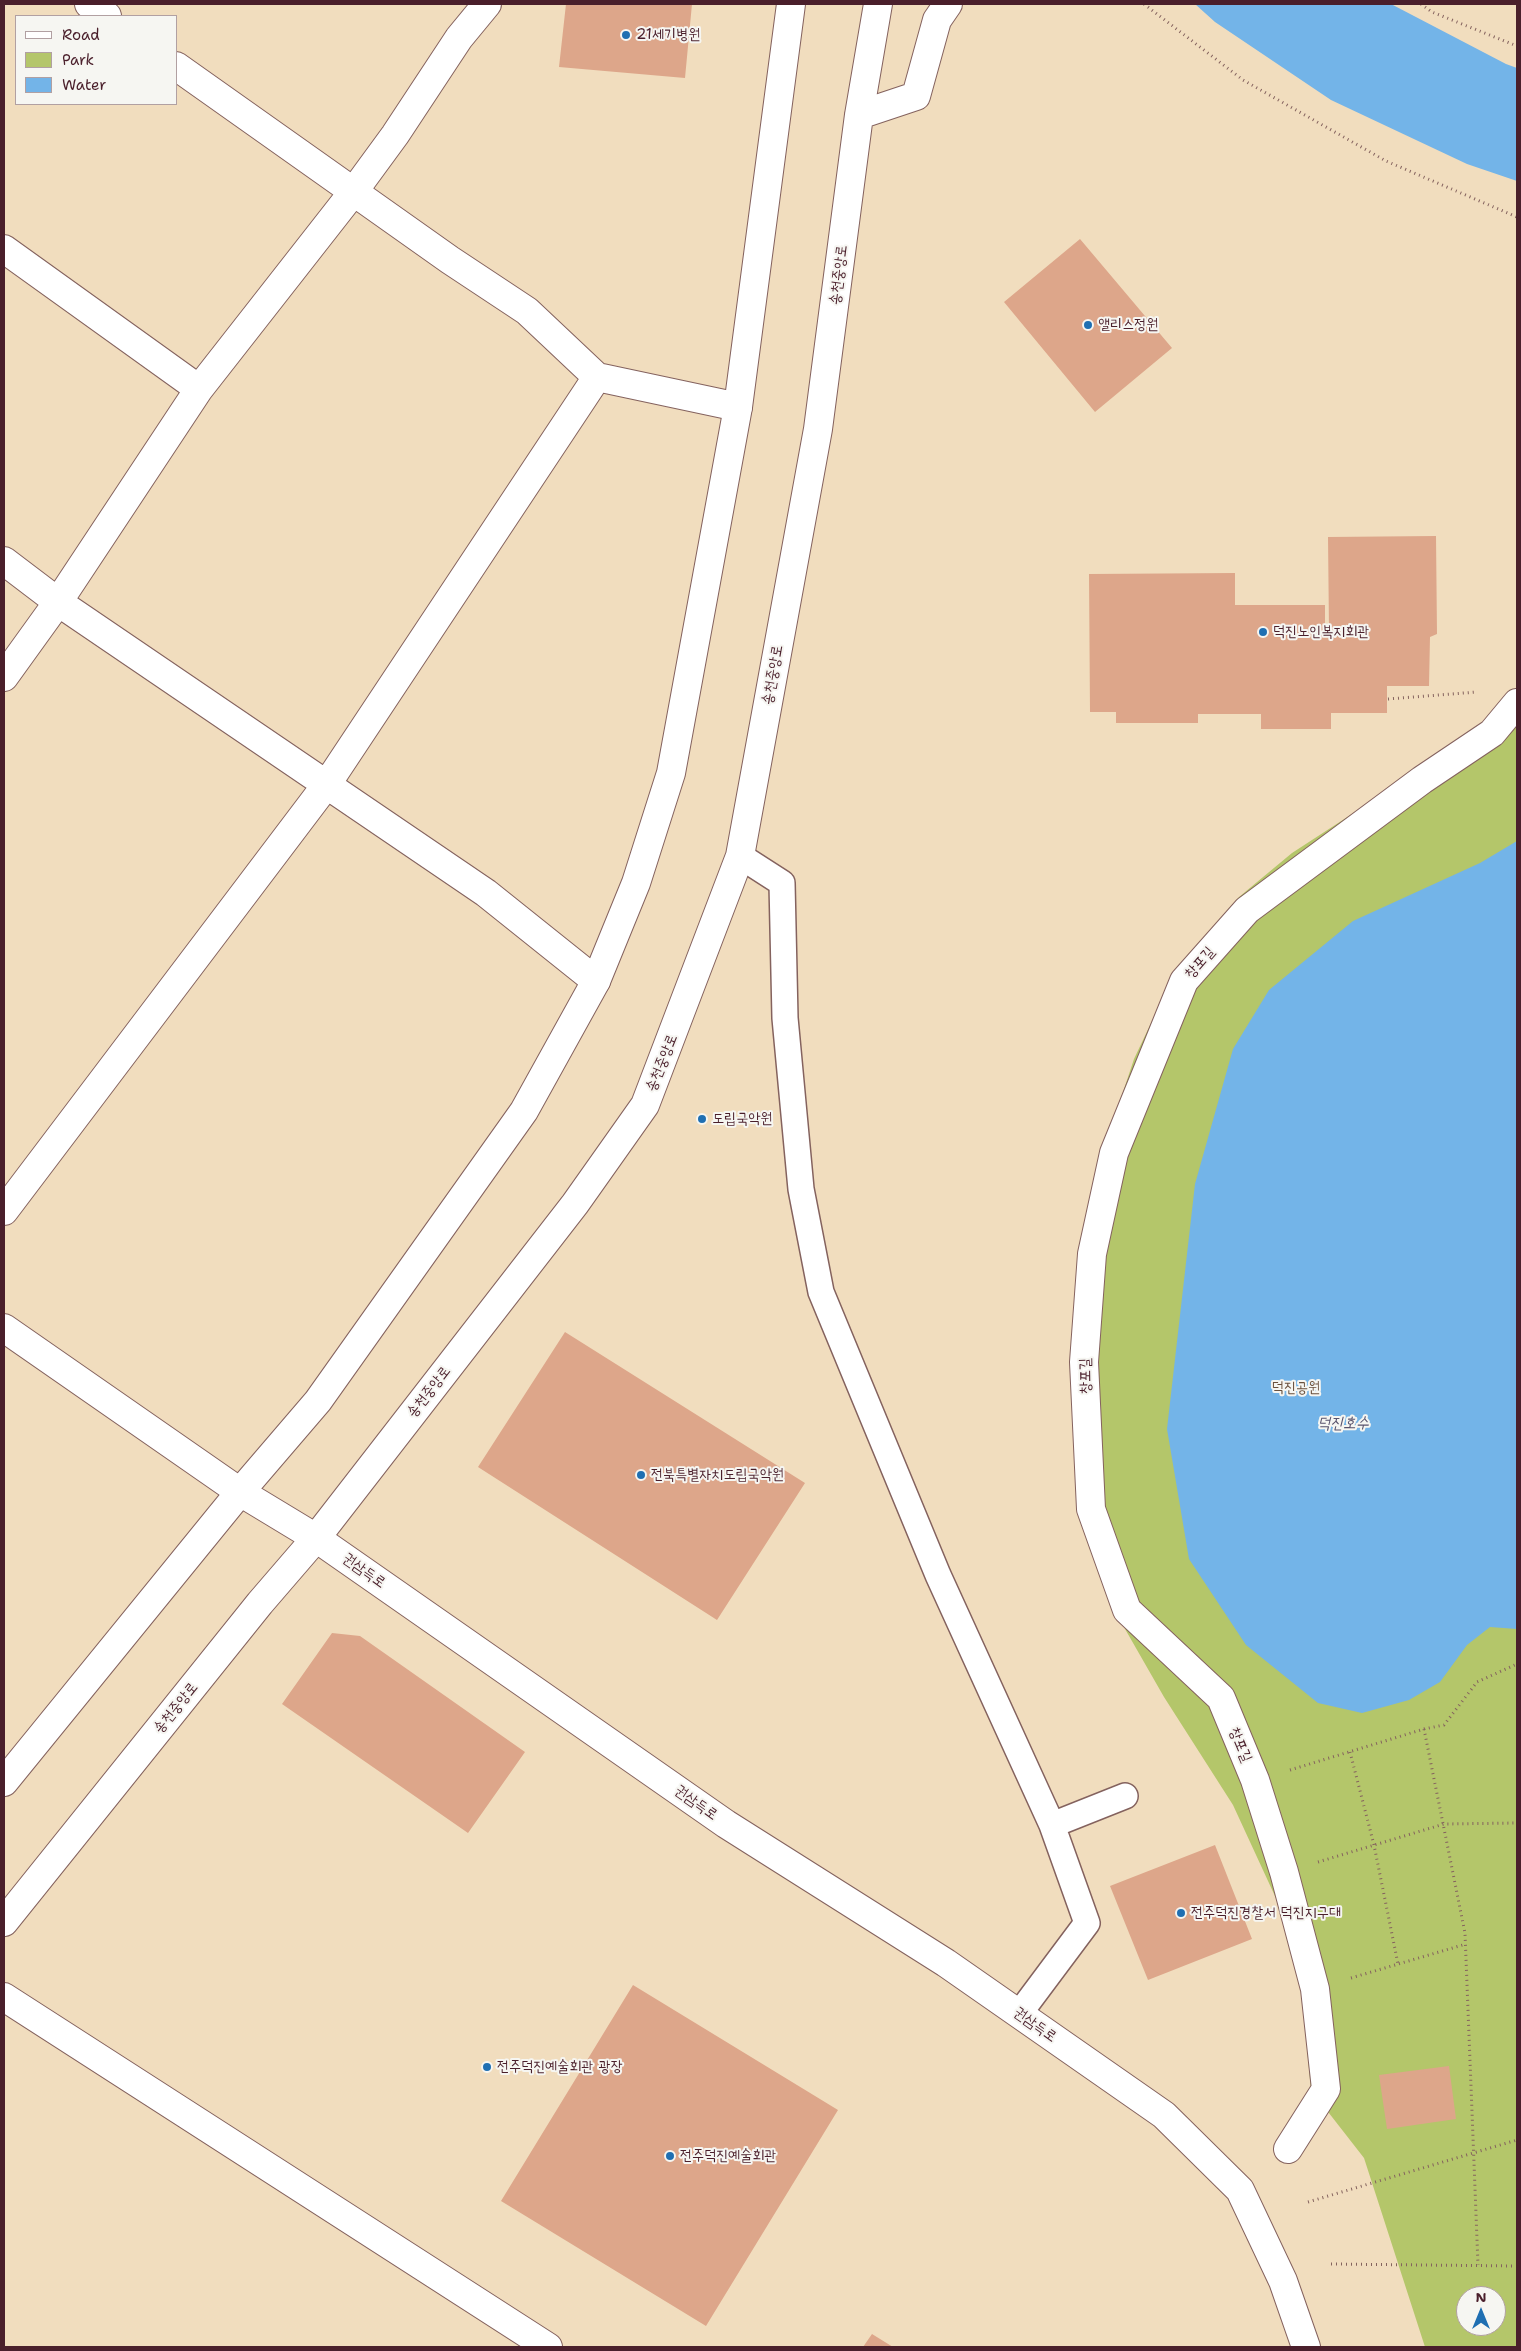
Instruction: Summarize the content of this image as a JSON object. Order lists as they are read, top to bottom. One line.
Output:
{"streets":{"street":["송천중앙로","창포길","권삼득로"]},"crossings":[["송천중앙로","권삼득로"]],"water":["덕진호수"],"parks":["덕진공원"],"places":["21세기병원","앨리스정원","덕진노인복지회관","도립국악원","전북특별자치도립국악원","전주덕진경찰서 덕진지구대","전주덕진예술회관 광장","전주덕진예술회관"],"legend":["Road","Park","Water"],"north":"top"}
